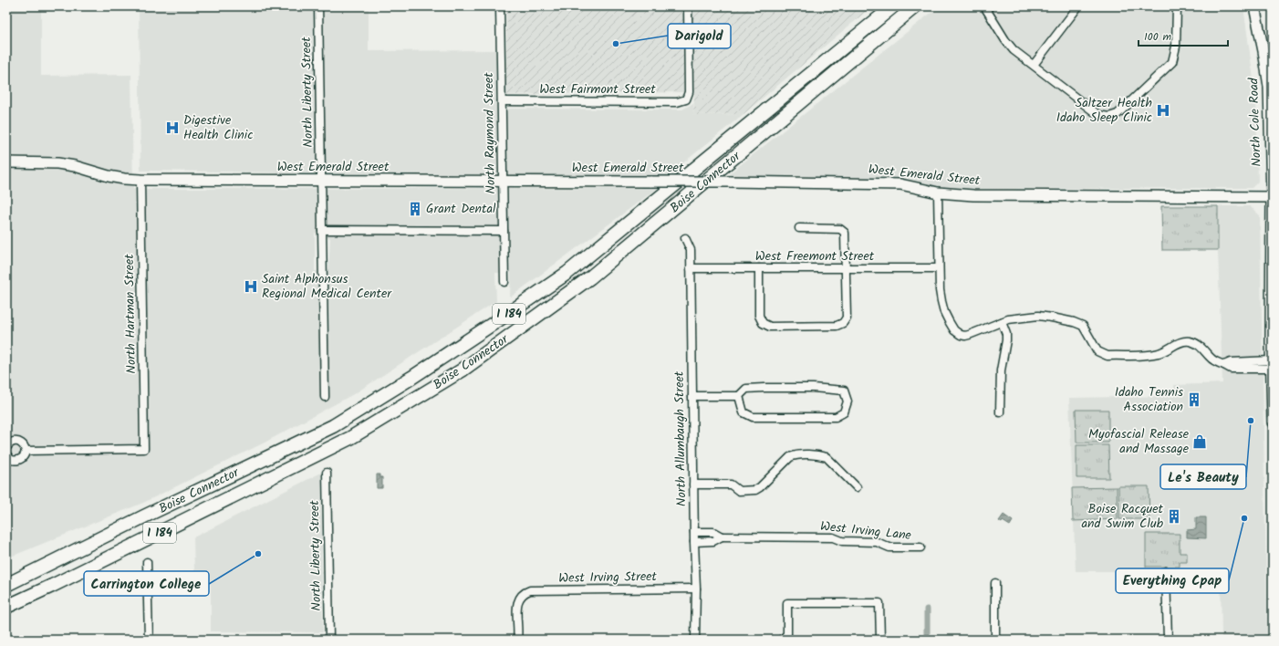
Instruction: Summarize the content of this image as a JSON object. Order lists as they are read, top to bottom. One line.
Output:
{"streets":{"highway":["Boise Connector","I 184"],"main road":["North Cole Road","West Emerald Street"],"street":["West Fairmont Street","North Liberty Street","North Raymond Street","West Freemont Street","North Hartman Street","North Allumbaugh Street","West Irving Lane","West Irving Street"]},"crossings":[["West Fairmont Street","North Raymond Street"],["North Liberty Street","West Emerald Street"],["North Cole Road","West Emerald Street"],["North Raymond Street","West Emerald Street"],["West Emerald Street","North Hartman Street"],["West Freemont Street","North Allumbaugh Street"],["North Allumbaugh Street","West Irving Lane"],["North Allumbaugh Street","West Irving Street"]],"places":{"other":["Darigold","Le's Beauty","Everything Cpap","Carrington College"],"hospital":["Saltzer Health Idaho Sleep Clinic","Digestive Health Clinic","Saint Alphonsus Regional Medical Center"],"building":["Grant Dental","Idaho Tennis Association","Boise Racquet and Swim Club"],"shop":["Myofascial Release and Massage"]},"scale_bar":"100 m"}
